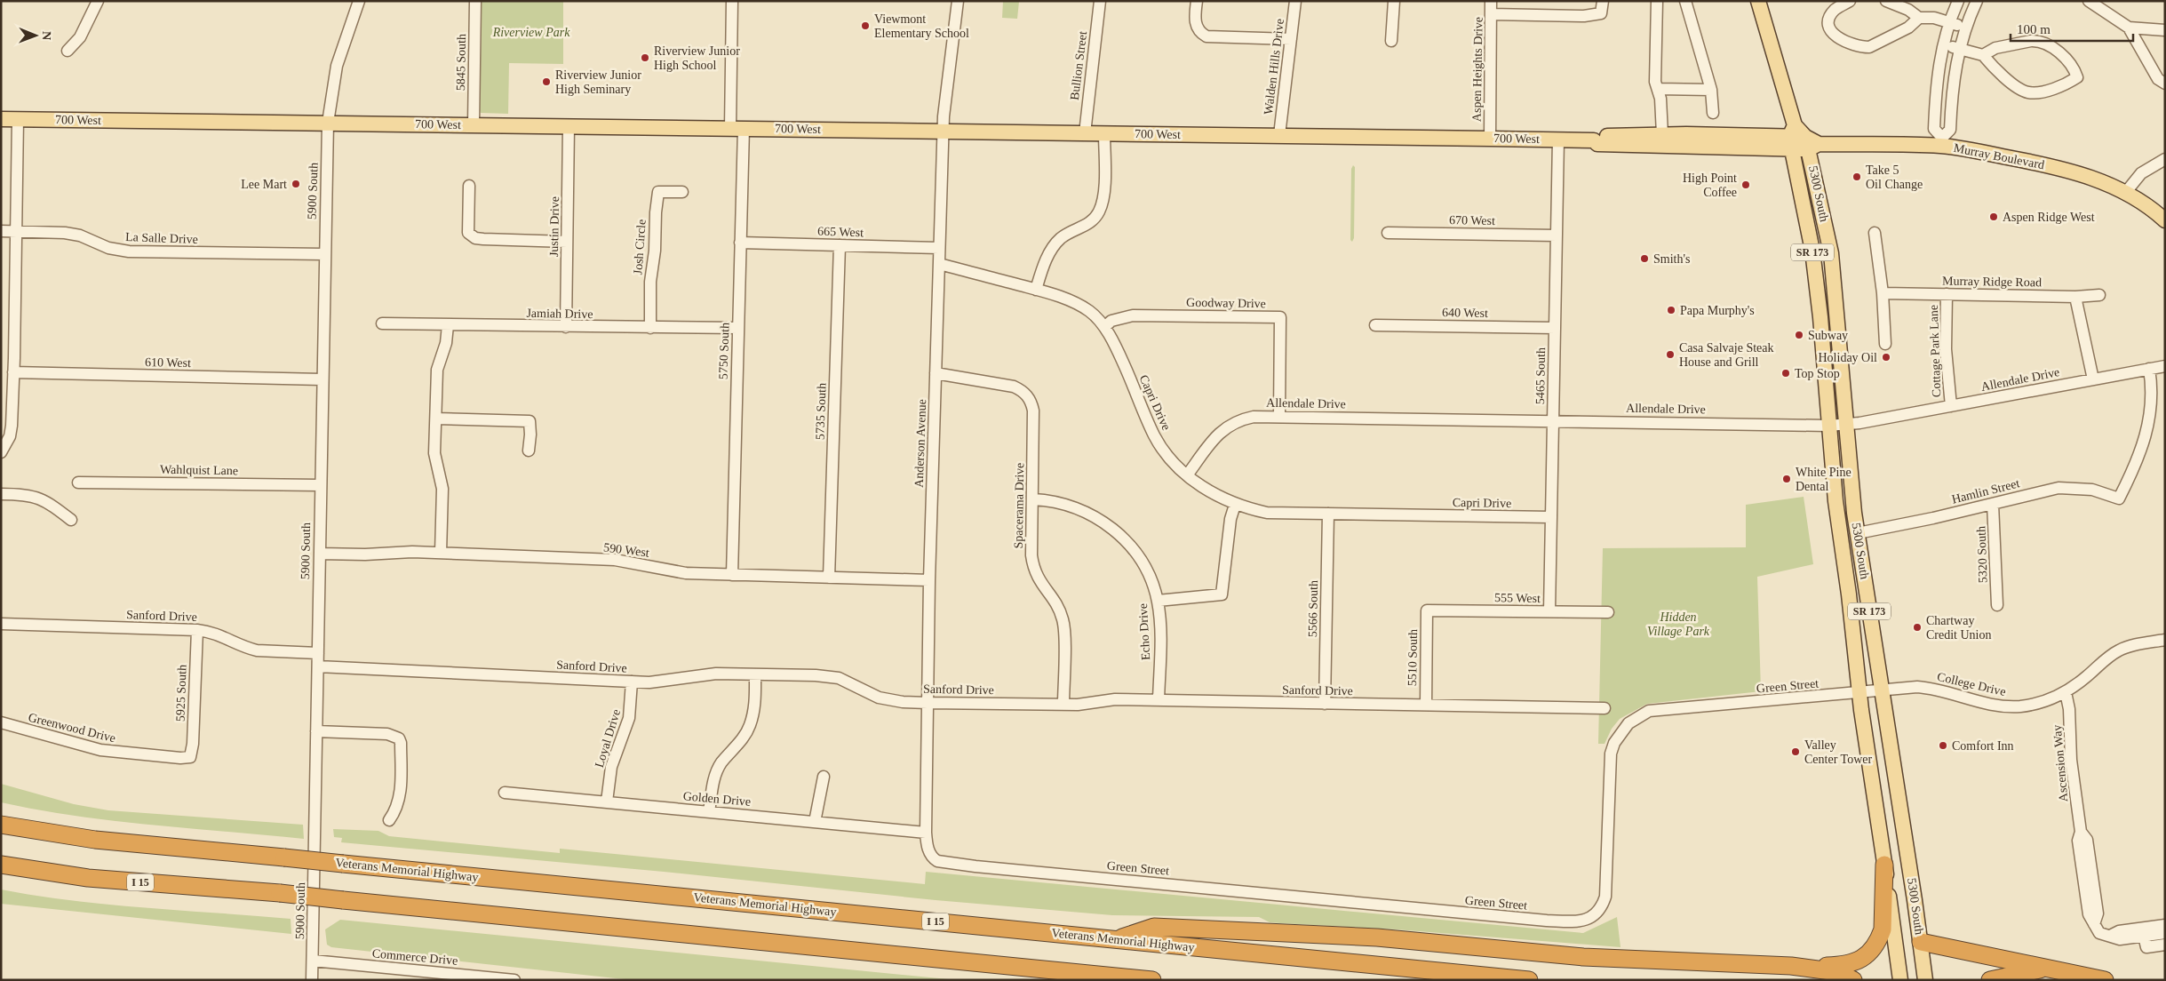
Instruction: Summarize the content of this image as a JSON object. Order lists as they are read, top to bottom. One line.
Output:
{"streets":{"highway":["Veterans Memorial Highway","I 15"],"main road":["700 West","Murray Boulevard","5300 South","SR 173"],"street":["5845 South","Bullion Street","Walden Hills Drive","Aspen Heights Drive","5900 South","670 West","Justin Drive","665 West","La Salle Drive","Josh Circle","Murray Ridge Road","Goodway Drive","640 West","Jamiah Drive","5750 South","Cottage Park Lane","610 West","5465 South","Allendale Drive","Capri Drive","5735 South","Anderson Avenue","Wahlquist Lane","Hamlin Street","Spacerama Drive","590 West","5320 South","555 West","5566 South","Sanford Drive","Echo Drive","5510 South","College Drive","Green Street","5925 South","Greenwood Drive","Loyal Drive","Ascension Way","Golden Drive","Commerce Drive"]},"crossings":[["5845 South","700 West"],["Bullion Street","700 West"],["Walden Hills Drive","700 West"],["Aspen Heights Drive","700 West"],["700 West","Murray Boulevard"],["700 West","5900 South"],["700 West","5300 South"],["700 West","Justin Drive"],["700 West","5750 South"],["700 West","5465 South"],["700 West","Anderson Avenue"],["Murray Boulevard","5300 South"],["5900 South","La Salle Drive"],["5900 South","610 West"],["5900 South","Wahlquist Lane"],["5900 South","590 West"],["5900 South","Sanford Drive"],["5900 South","Commerce Drive"],["5300 South","Allendale Drive"],["5300 South","Hamlin Street"],["5300 South","College Drive"],["5300 South","Green Street"],["670 West","5465 South"],["Justin Drive","Jamiah Drive"],["665 West","5750 South"],["665 West","5735 South"],["665 West","Anderson Avenue"],["Josh Circle","Jamiah Drive"],["Murray Ridge Road","Cottage Park Lane"],["Goodway Drive","Allendale Drive"],["Goodway Drive","Capri Drive"],["640 West","5465 South"],["Jamiah Drive","5750 South"],["5750 South","590 West"],["Cottage Park Lane","Allendale Drive"],["5465 South","Allendale Drive"],["5465 South","Capri Drive"],["5465 South","555 West"],["Allendale Drive","Capri Drive"],["Allendale Drive","Hamlin Street"],["Capri Drive","Anderson Avenue"],["Capri Drive","5566 South"],["5735 South","590 West"],["Anderson Avenue","Spacerama Drive"],["Anderson Avenue","590 West"],["Anderson Avenue","Sanford Drive"],["Anderson Avenue","Green Street"],["Anderson Avenue","Golden Drive"],["Hamlin Street","5320 South"],["Spacerama Drive","Sanford Drive"],["Spacerama Drive","Echo Drive"],["555 West","5510 South"],["5566 South","Sanford Drive"],["Sanford Drive","Echo Drive"],["Sanford Drive","5510 South"],["Sanford Drive","5925 South"],["Sanford Drive","Loyal Drive"],["College Drive","Green Street"],["College Drive","Ascension Way"],["5925 South","Greenwood Drive"],["Loyal Drive","Golden Drive"]],"parks":["Riverview Park","Hidden Village Park"],"places":["Viewmont Elementary School","Riverview Junior High School","Riverview Junior High Seminary","Take 5 Oil Change","Lee Mart","High Point Coffee","Aspen Ridge West","Smith's","Papa Murphy's","Subway","Casa Salvaje Steak House and Grill","Holiday Oil","Top Stop","White Pine Dental","Chartway Credit Union","Comfort Inn","Valley Center Tower"],"scale_bar":"100 m","north":"right"}
